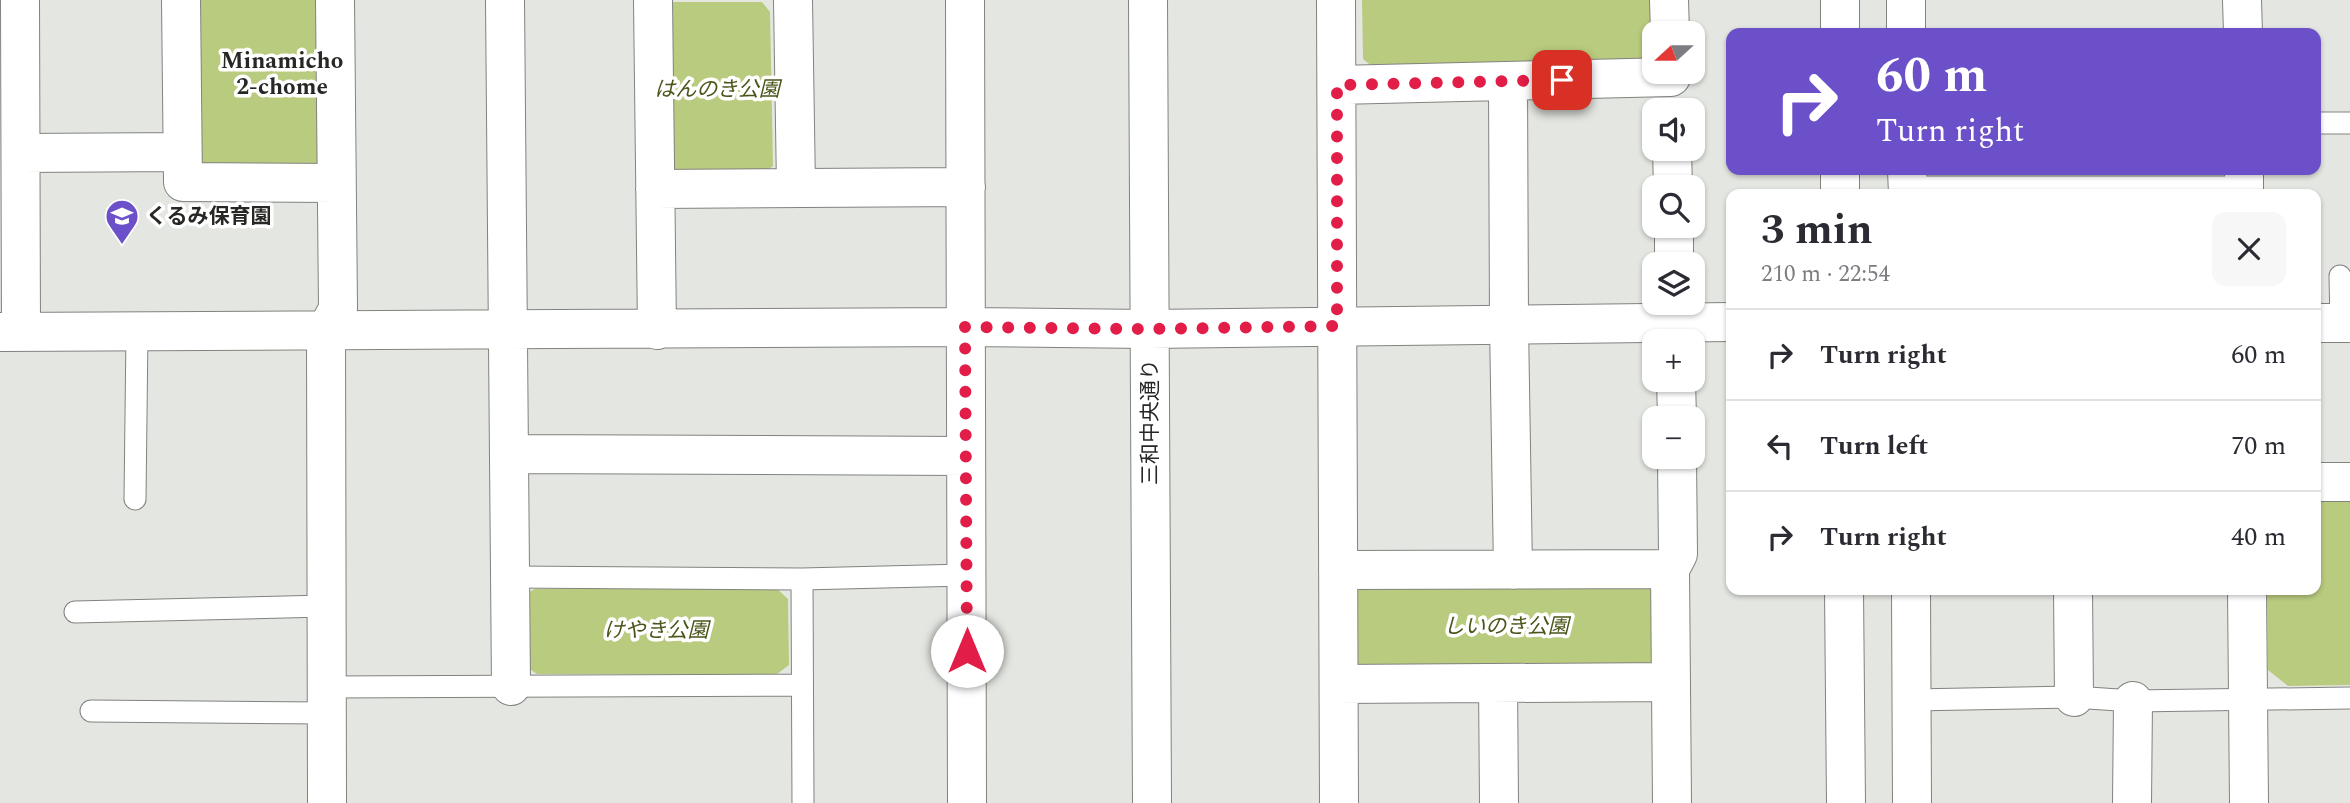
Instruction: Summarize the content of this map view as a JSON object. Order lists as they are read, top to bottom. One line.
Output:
{"streets":{"street":["三和中央通り"]},"districts":["Minamicho 2-chome"],"parks":["はんのき公園","しいのき公園","けやき公園"],"places":{"school or university":["くるみ保育園"]},"north":"left","page":{"map_buttons":["+","−"],"turn":["60 m","Turn right"],"heading":["3 min","210 m · 22:54"],"list":[{"name":"Turn right","value":"60 m"},{"name":"Turn left","value":"70 m"},{"name":"Turn right","value":"40 m"}]}}
